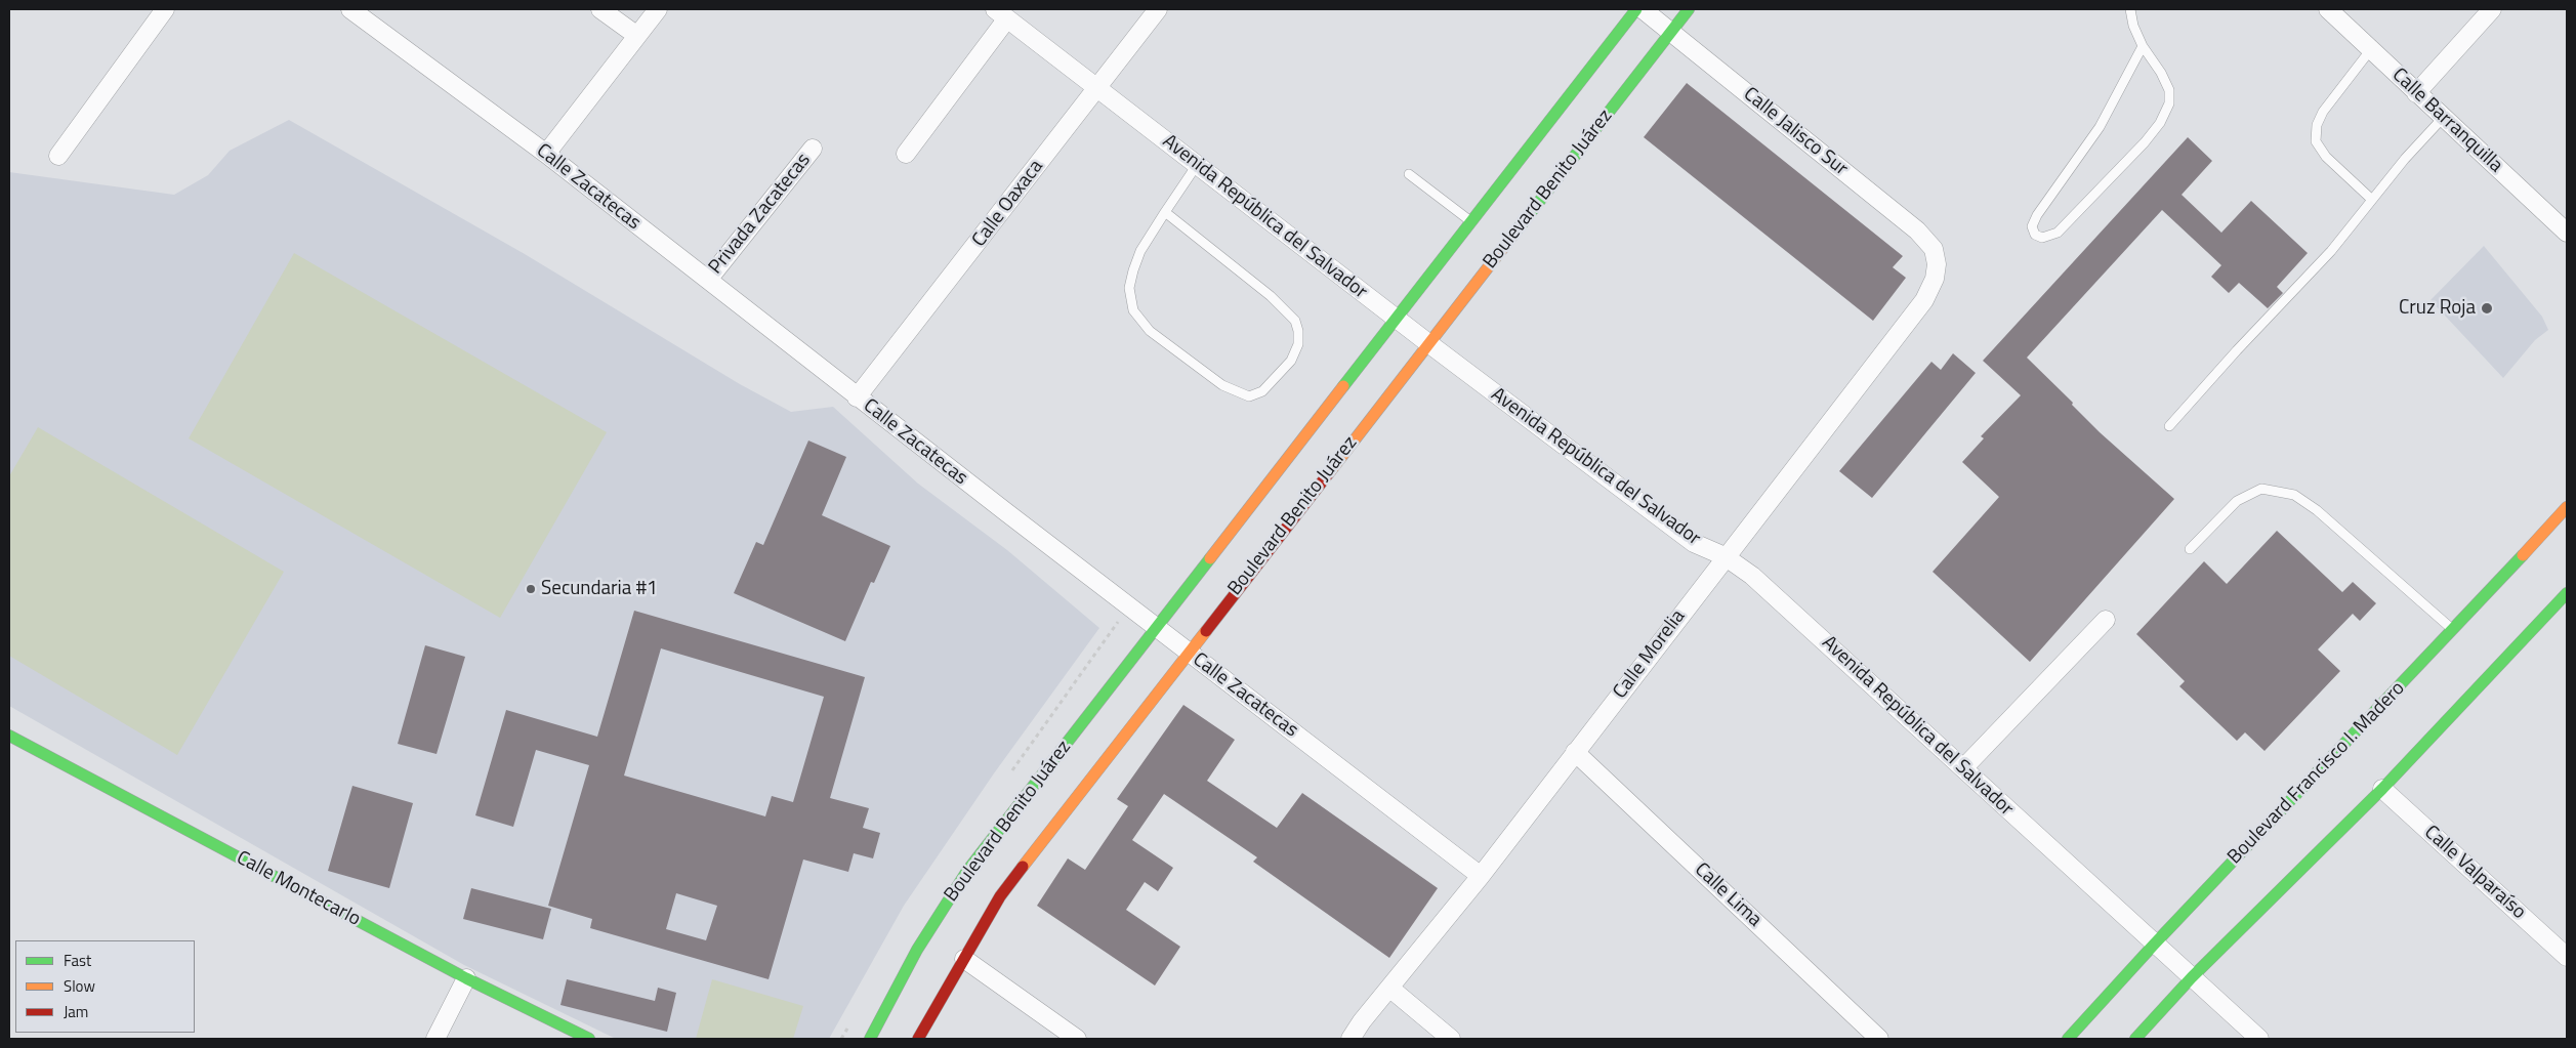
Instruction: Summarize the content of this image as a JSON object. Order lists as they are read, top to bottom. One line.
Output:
{"streets":{"main road":["Boulevard Benito Juárez","Boulevard Francisco I. Madero","Calle Montecarlo"],"street":["Calle Barranquilla","Calle Jalisco Sur","Calle Zacatecas","Calle Oaxaca","Privada Zacatecas","Avenida República del Salvador","Calle Morelia","Calle Valparaíso","Calle Lima"]},"crossings":[["Calle Jalisco Sur","Boulevard Benito Juárez"],["Calle Jalisco Sur","Calle Morelia"],["Calle Zacatecas","Boulevard Benito Juárez"],["Calle Zacatecas","Calle Oaxaca"],["Calle Zacatecas","Privada Zacatecas"],["Calle Zacatecas","Calle Morelia"],["Boulevard Benito Juárez","Avenida República del Salvador"],["Calle Oaxaca","Avenida República del Salvador"],["Avenida República del Salvador","Calle Morelia"],["Avenida República del Salvador","Boulevard Francisco I. Madero"],["Calle Morelia","Calle Lima"]],"places":["Cruz Roja","Secundaria #1"],"legend":["Fast","Slow","Jam"]}
